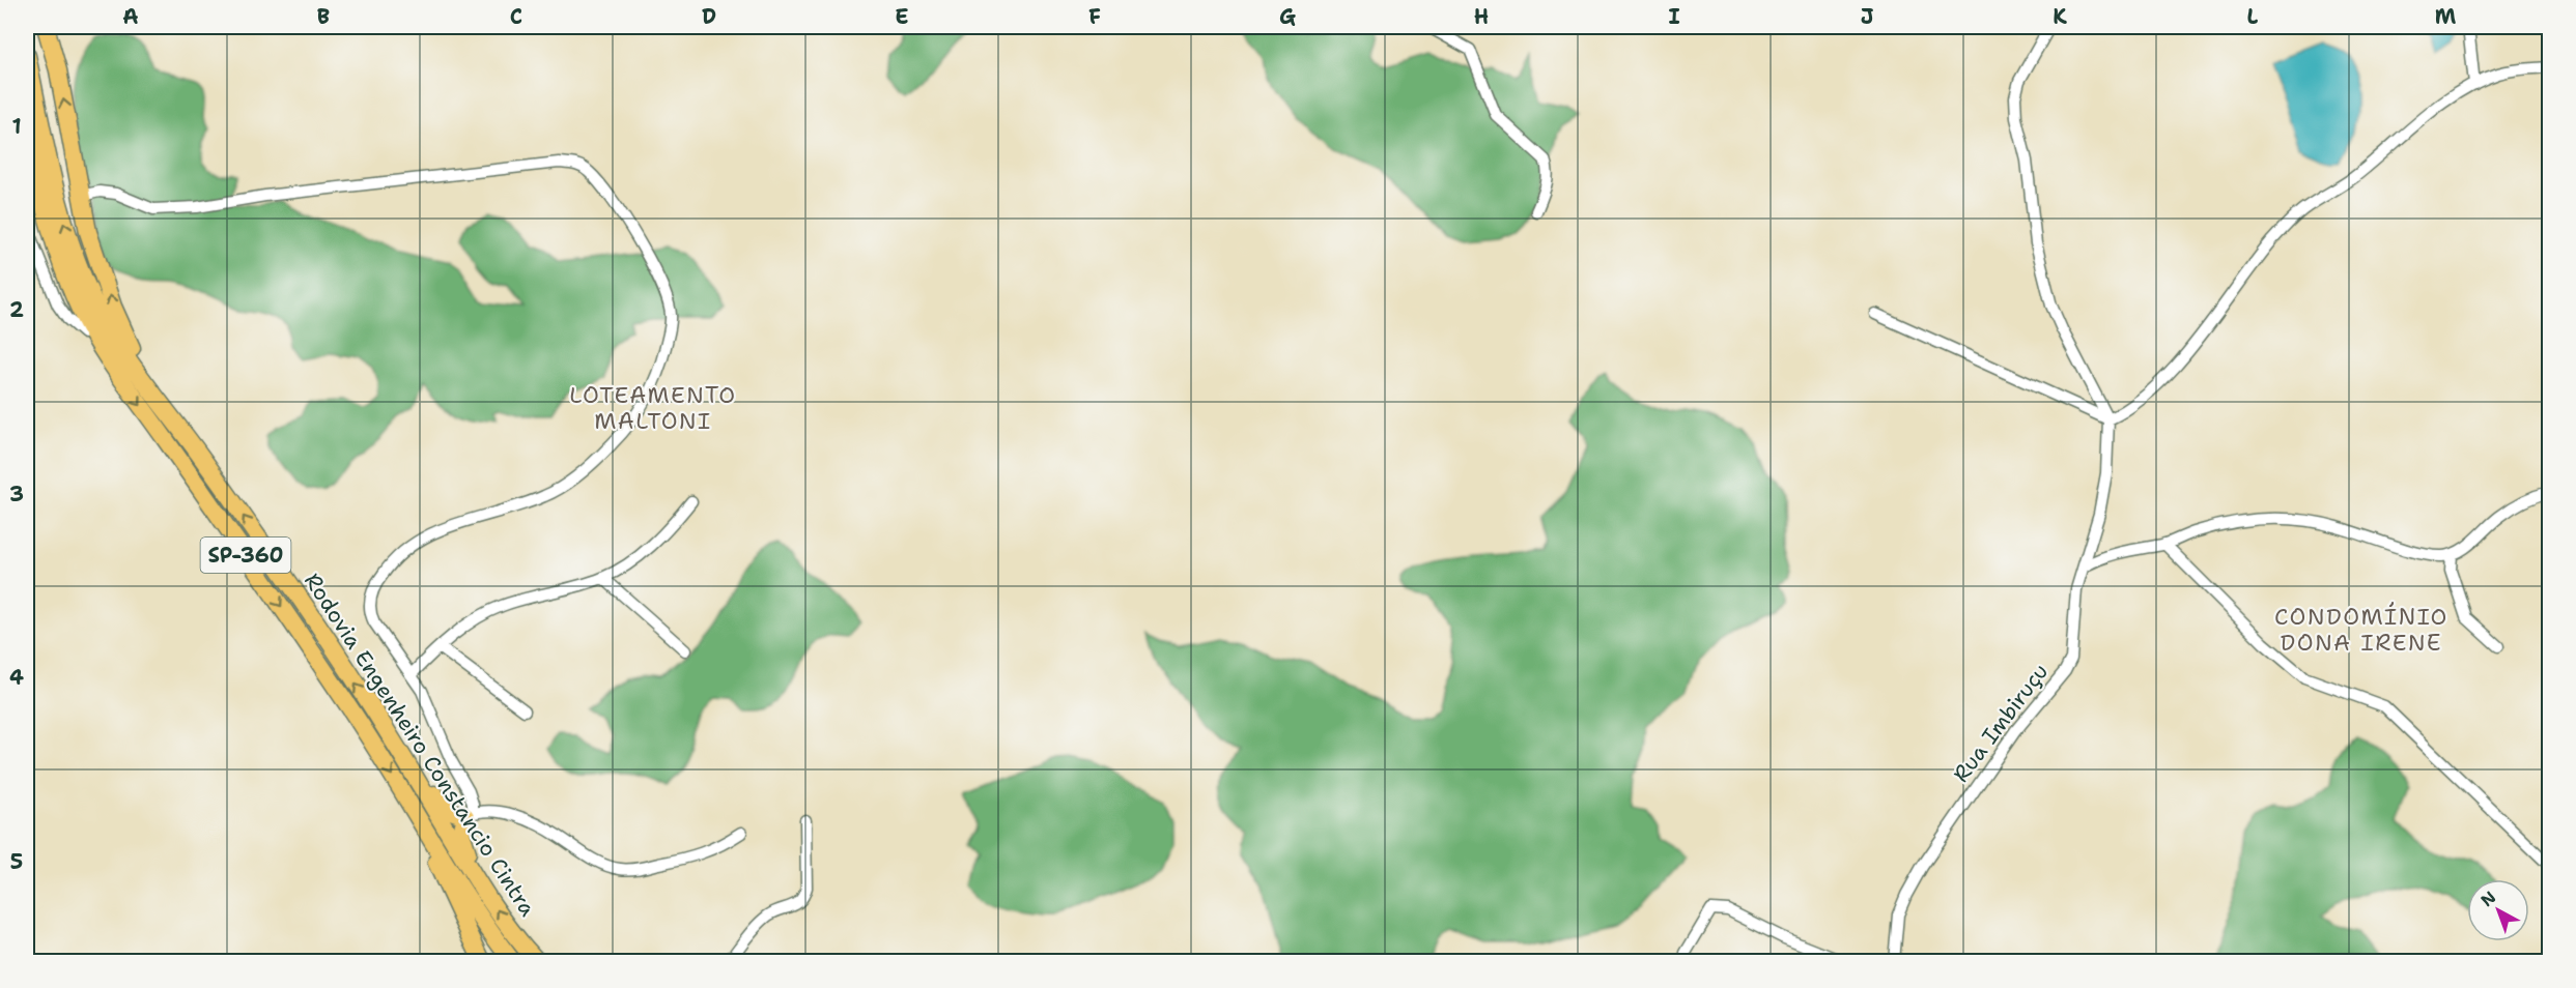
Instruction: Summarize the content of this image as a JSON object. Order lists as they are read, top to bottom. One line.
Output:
{"streets":{"highway":["SP-360","Rodovia Engenheiro Constancio Cintra"],"street":["Rua Imbiruçu"]},"districts":["LOTEAMENTO MALTONI","CONDOMÍNIO DONA IRENE"],"north":"top left","grid":{"columns":["A","B","C","D","E","F","G","H","I","J","K","L","M"],"rows":["1","2","3","4","5"]}}
